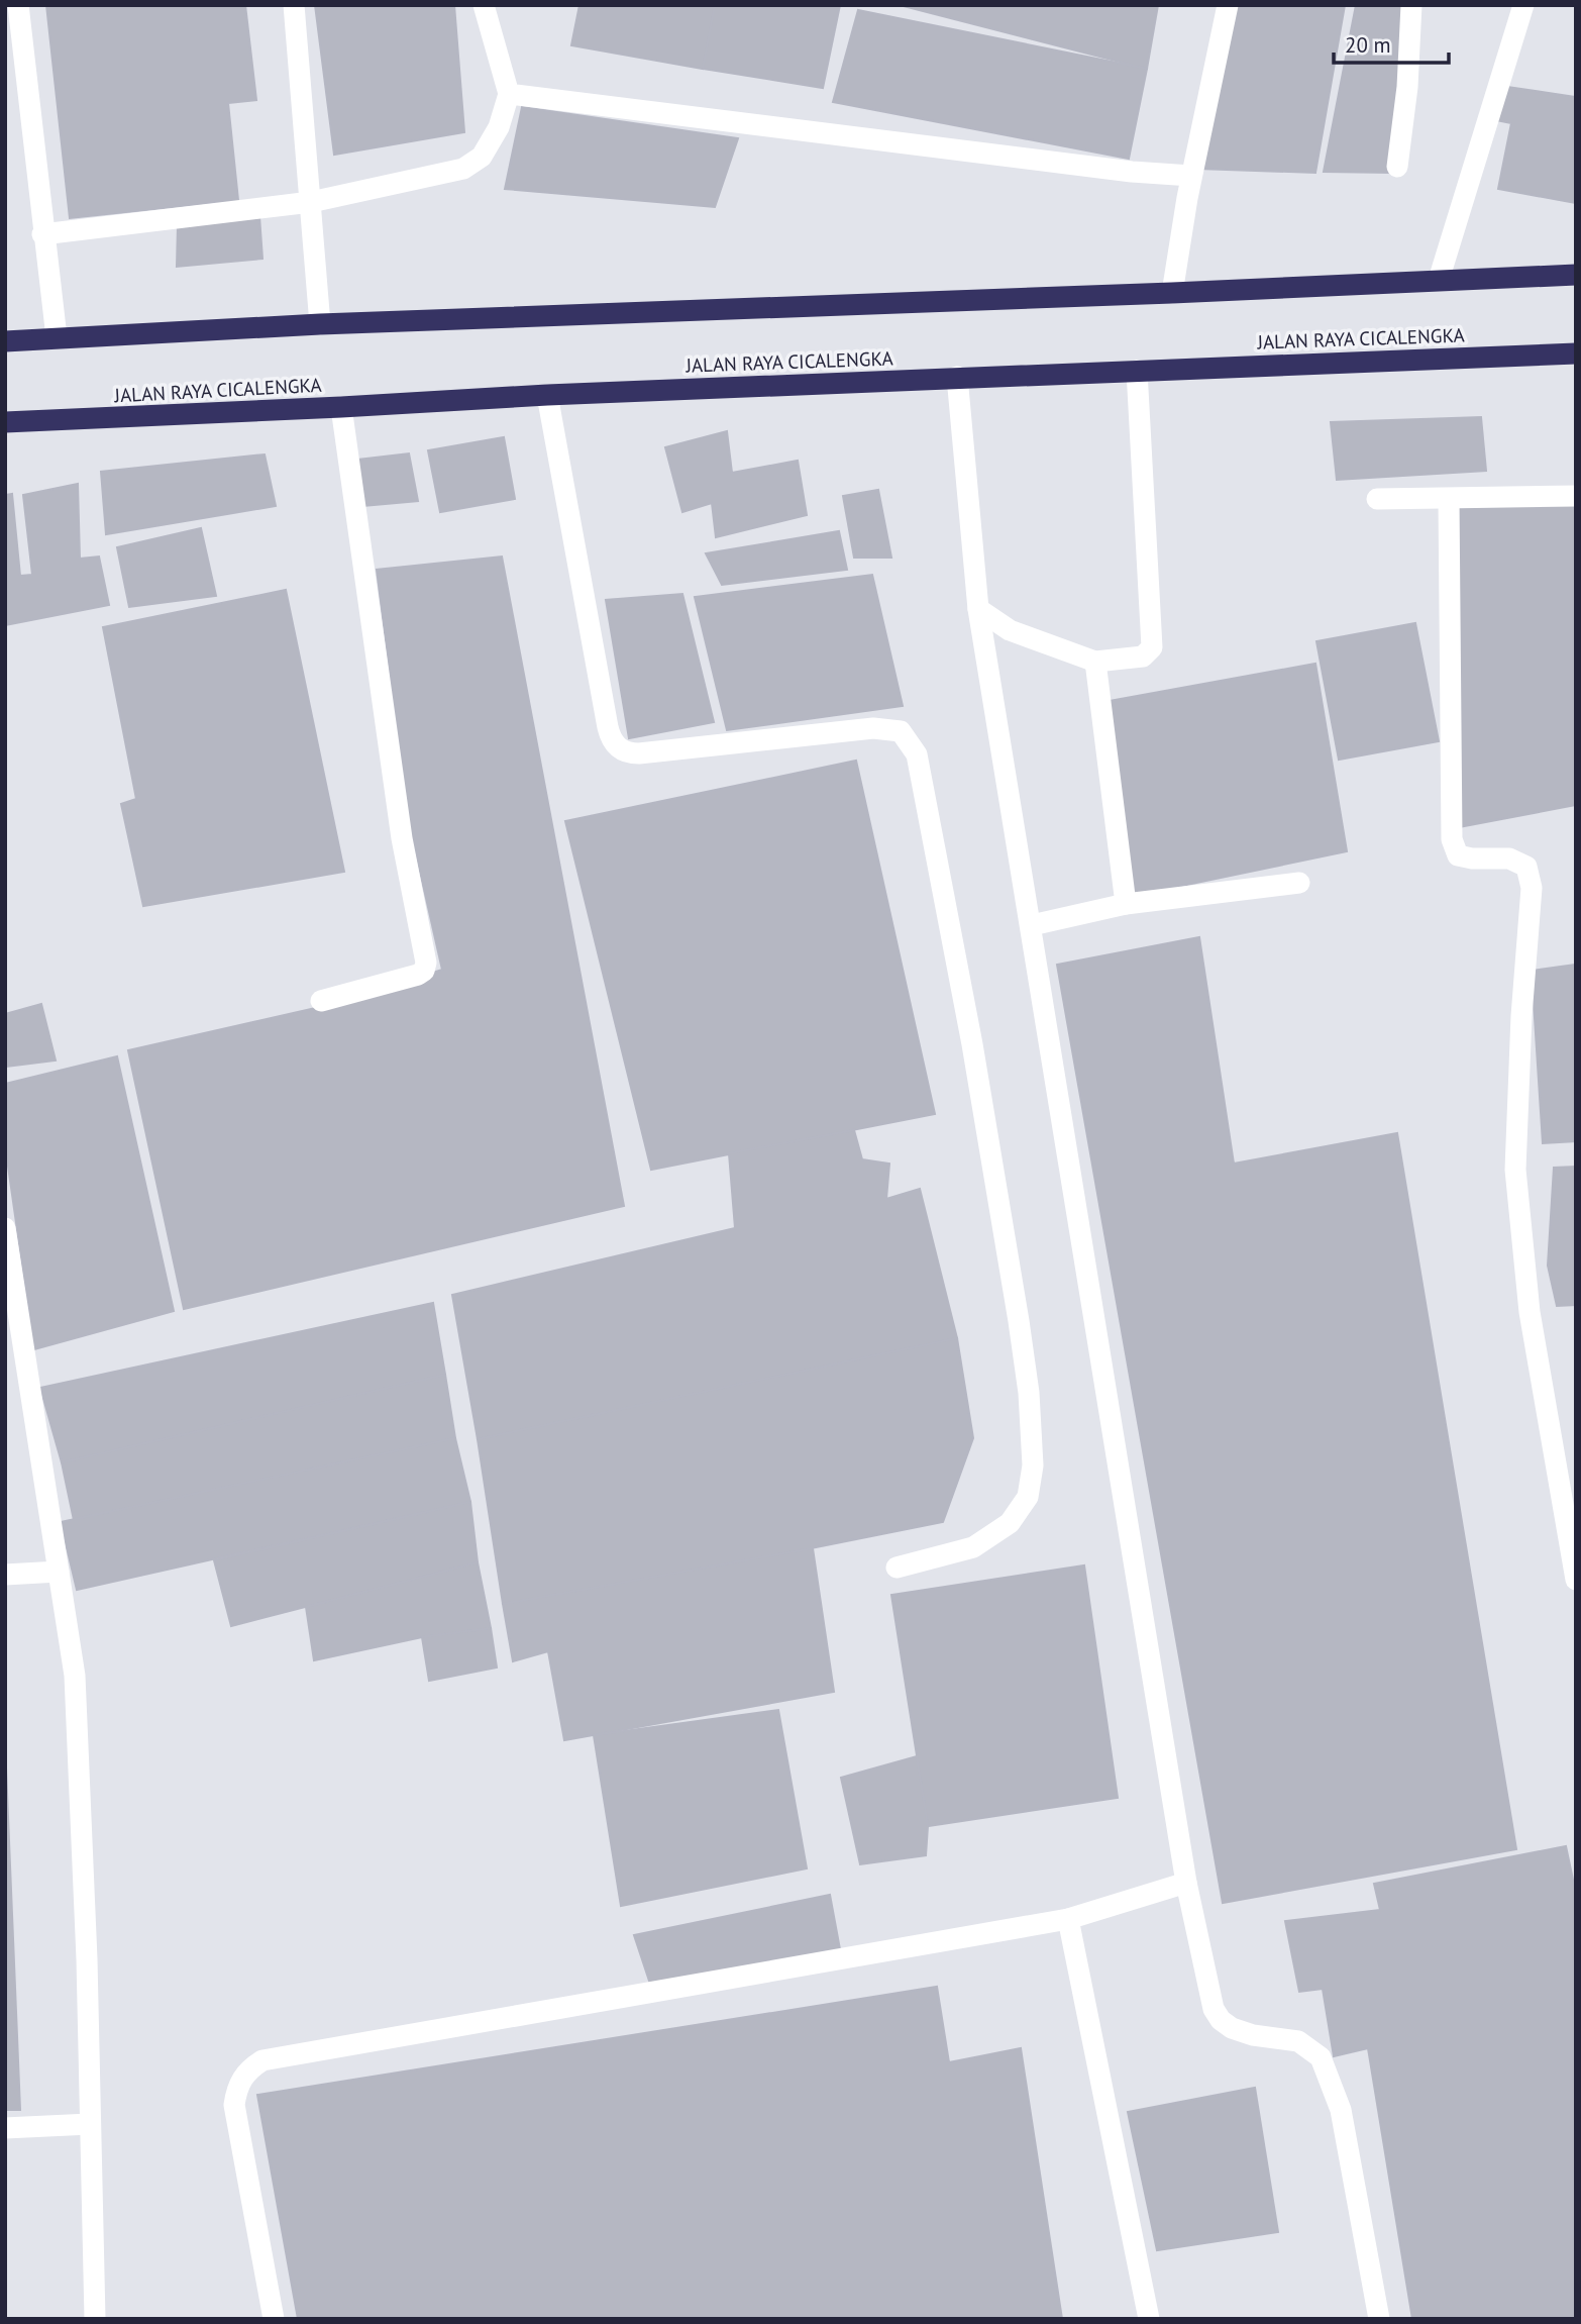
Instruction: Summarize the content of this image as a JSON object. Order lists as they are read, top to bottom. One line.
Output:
{"streets":{"highway":["JALAN RAYA CICALENGKA"]},"scale_bar":"20 m"}
